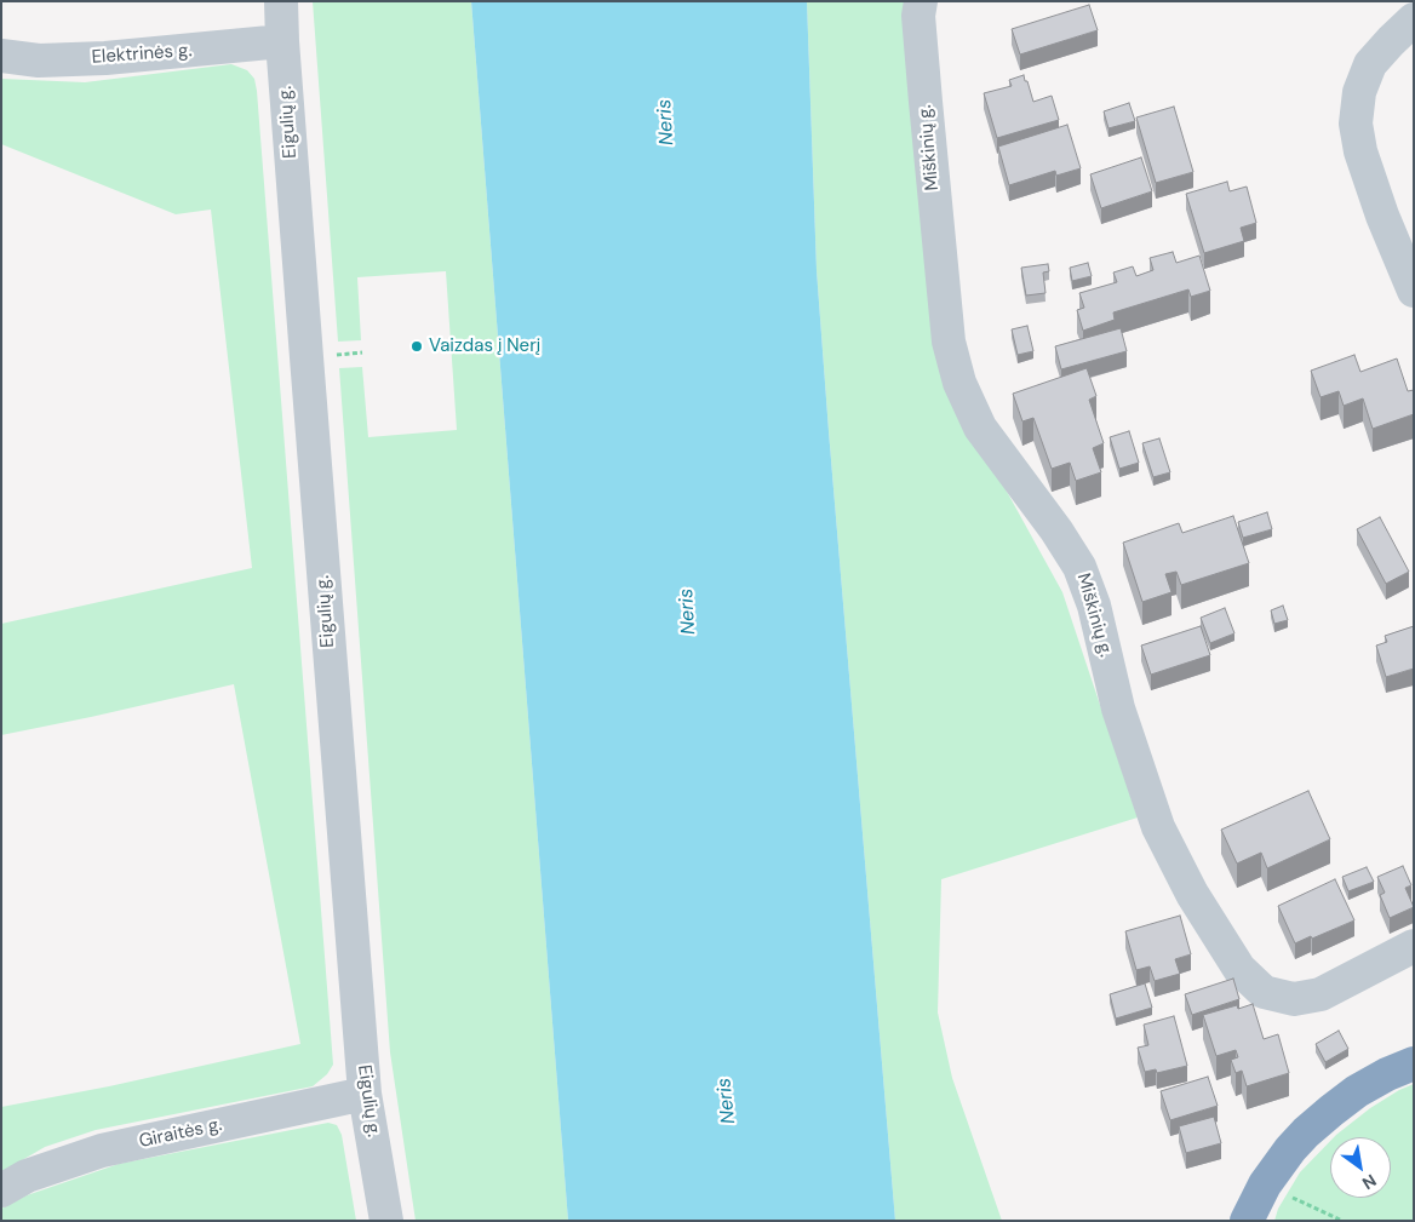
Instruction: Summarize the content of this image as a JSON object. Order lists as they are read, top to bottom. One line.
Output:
{"streets":{"street":["Elektrinės g.","Eigulių g.","Miškinių g.","Giraitės g."]},"crossings":[["Elektrinės g.","Eigulių g."],["Eigulių g.","Giraitės g."]],"water":["Neris"],"places":["Vaizdas į Nerį"],"north":"bottom right"}
